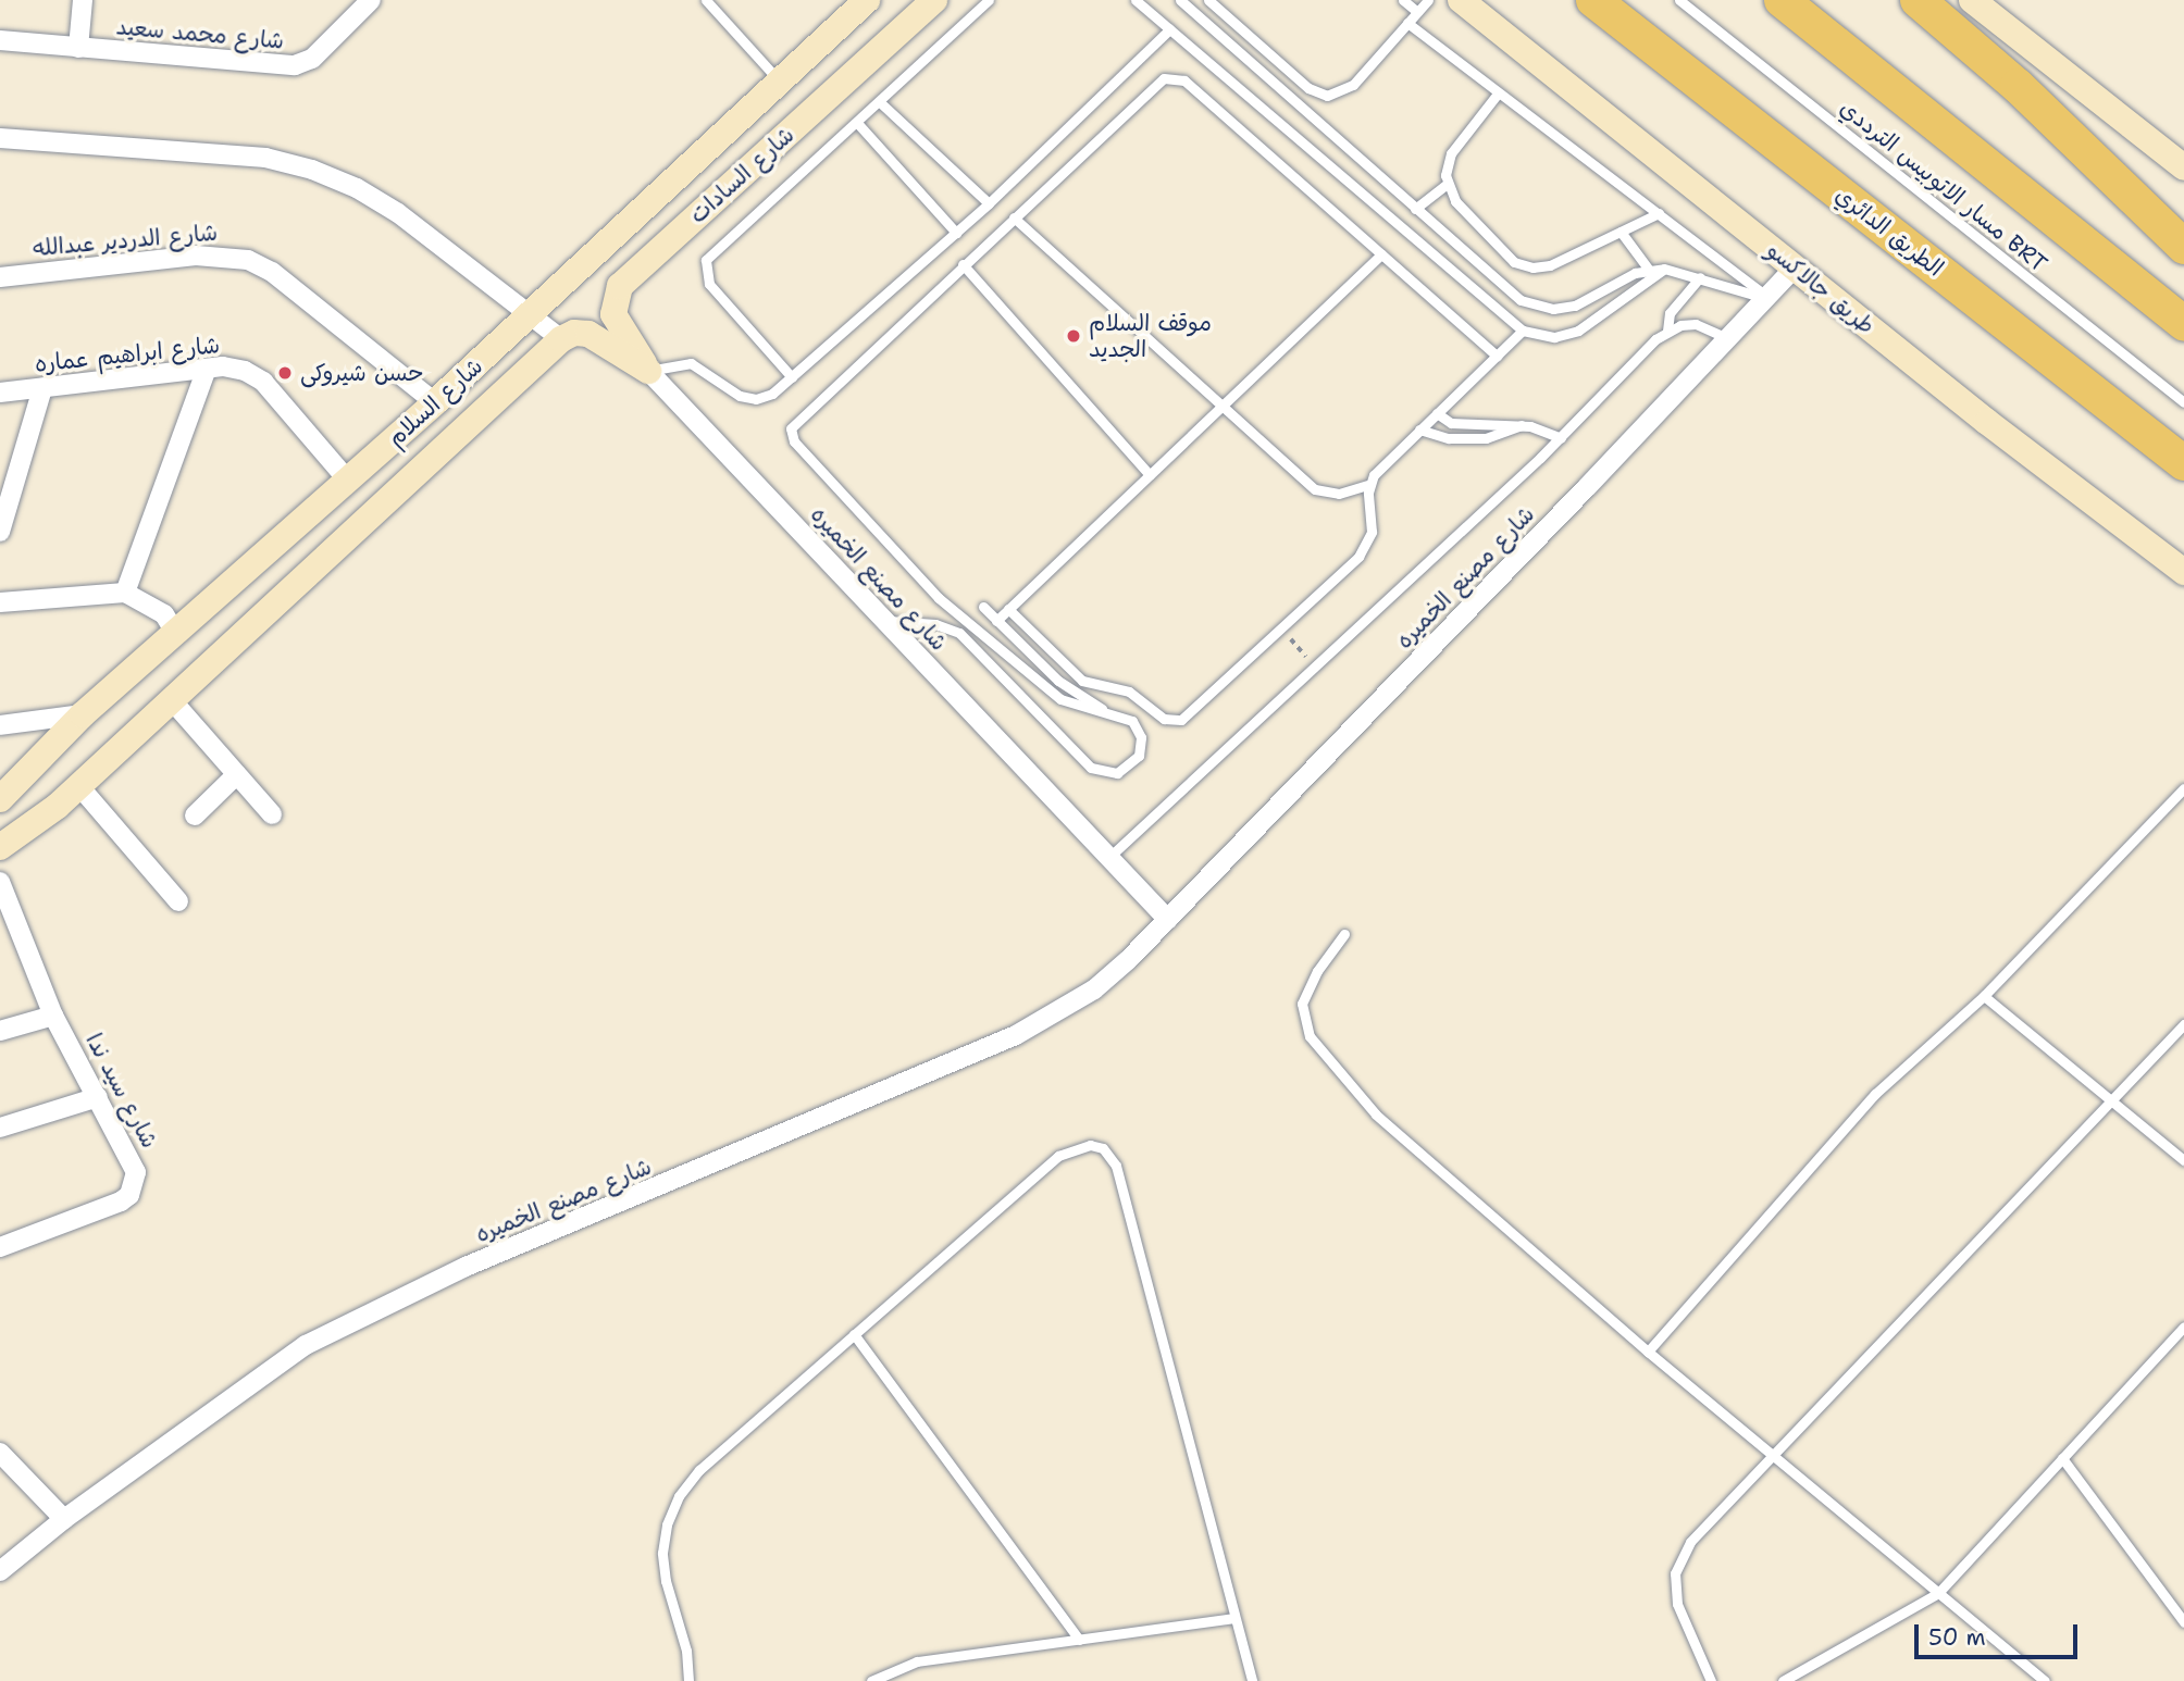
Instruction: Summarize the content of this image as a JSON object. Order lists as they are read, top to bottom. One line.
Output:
{"streets":{"highway":["الطريق الدائري"],"street":["شارع محمد سعيد","شارع السادات","شارع الدردير عبدالله","طريق جالاكسو","شارع ابراهيم عماره","شارع السلام","شارع مصنع الخميره","شارع سيد ندا"],"lane":["مسار الاتوبيس الترددي BRT"]},"crossings":[["شارع السادات","شارع مصنع الخميره"],["شارع الدردير عبدالله","شارع السلام"],["طريق جالاكسو","شارع مصنع الخميره"],["شارع ابراهيم عماره","شارع السلام"]],"places":["موقف السلام الجديد","حسن شيروكى"],"scale_bar":"50 m"}
